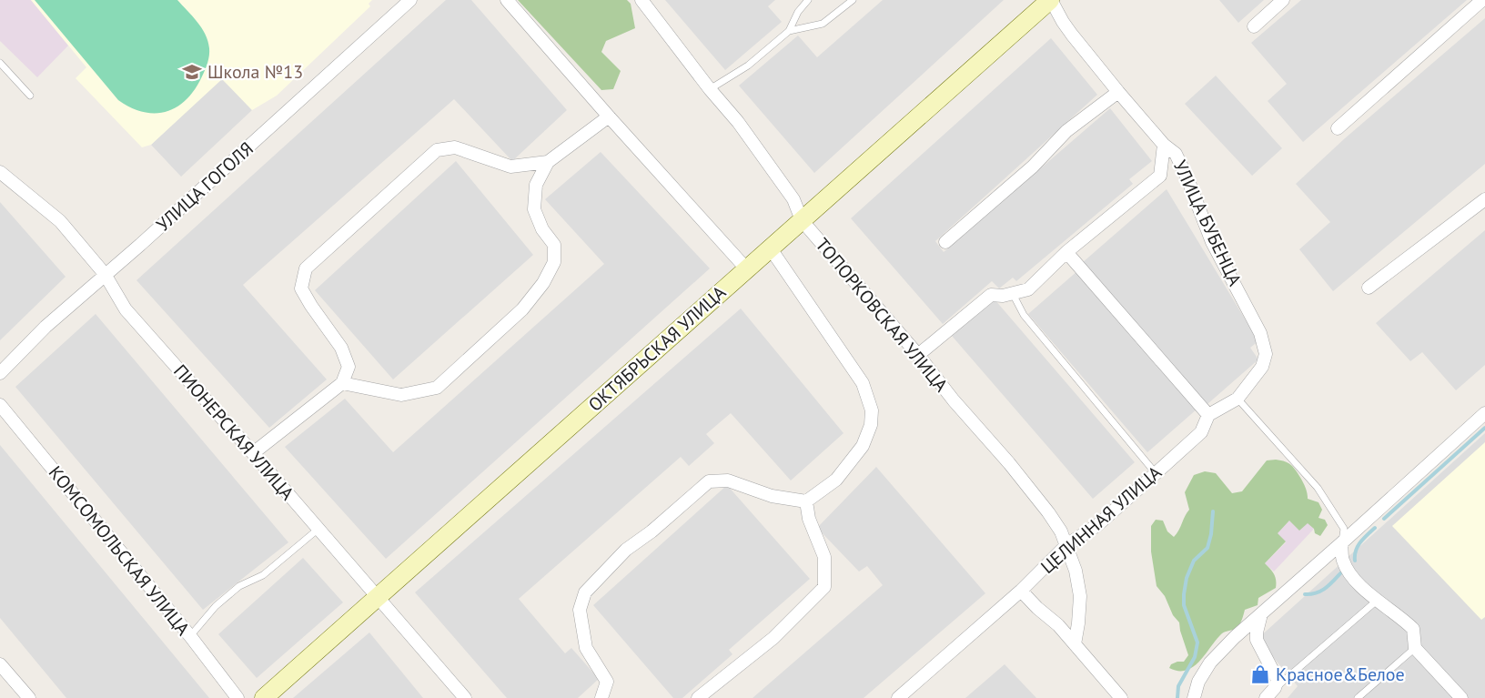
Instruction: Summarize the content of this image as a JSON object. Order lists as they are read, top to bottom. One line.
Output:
{"streets":{"street":["УЛИЦА ГОГОЛЯ","УЛИЦА БУБЕНЦА","ТОПОРКОВСКАЯ УЛИЦА","ОКТЯБРЬСКАЯ УЛИЦА","ПИОНЕРСКАЯ УЛИЦА","ЦЕЛИННАЯ УЛИЦА","КОМСОМОЛЬСКАЯ УЛИЦА"]},"crossings":[["УЛИЦА ГОГОЛЯ","ПИОНЕРСКАЯ УЛИЦА"],["УЛИЦА БУБЕНЦА","ОКТЯБРЬСКАЯ УЛИЦА"],["УЛИЦА БУБЕНЦА","ЦЕЛИННАЯ УЛИЦА"],["ТОПОРКОВСКАЯ УЛИЦА","ОКТЯБРЬСКАЯ УЛИЦА"],["ТОПОРКОВСКАЯ УЛИЦА","ЦЕЛИННАЯ УЛИЦА"],["ОКТЯБРЬСКАЯ УЛИЦА","ПИОНЕРСКАЯ УЛИЦА"]],"places":{"school or university":["Школа №13"],"shop":["Красное&Белое"]}}
